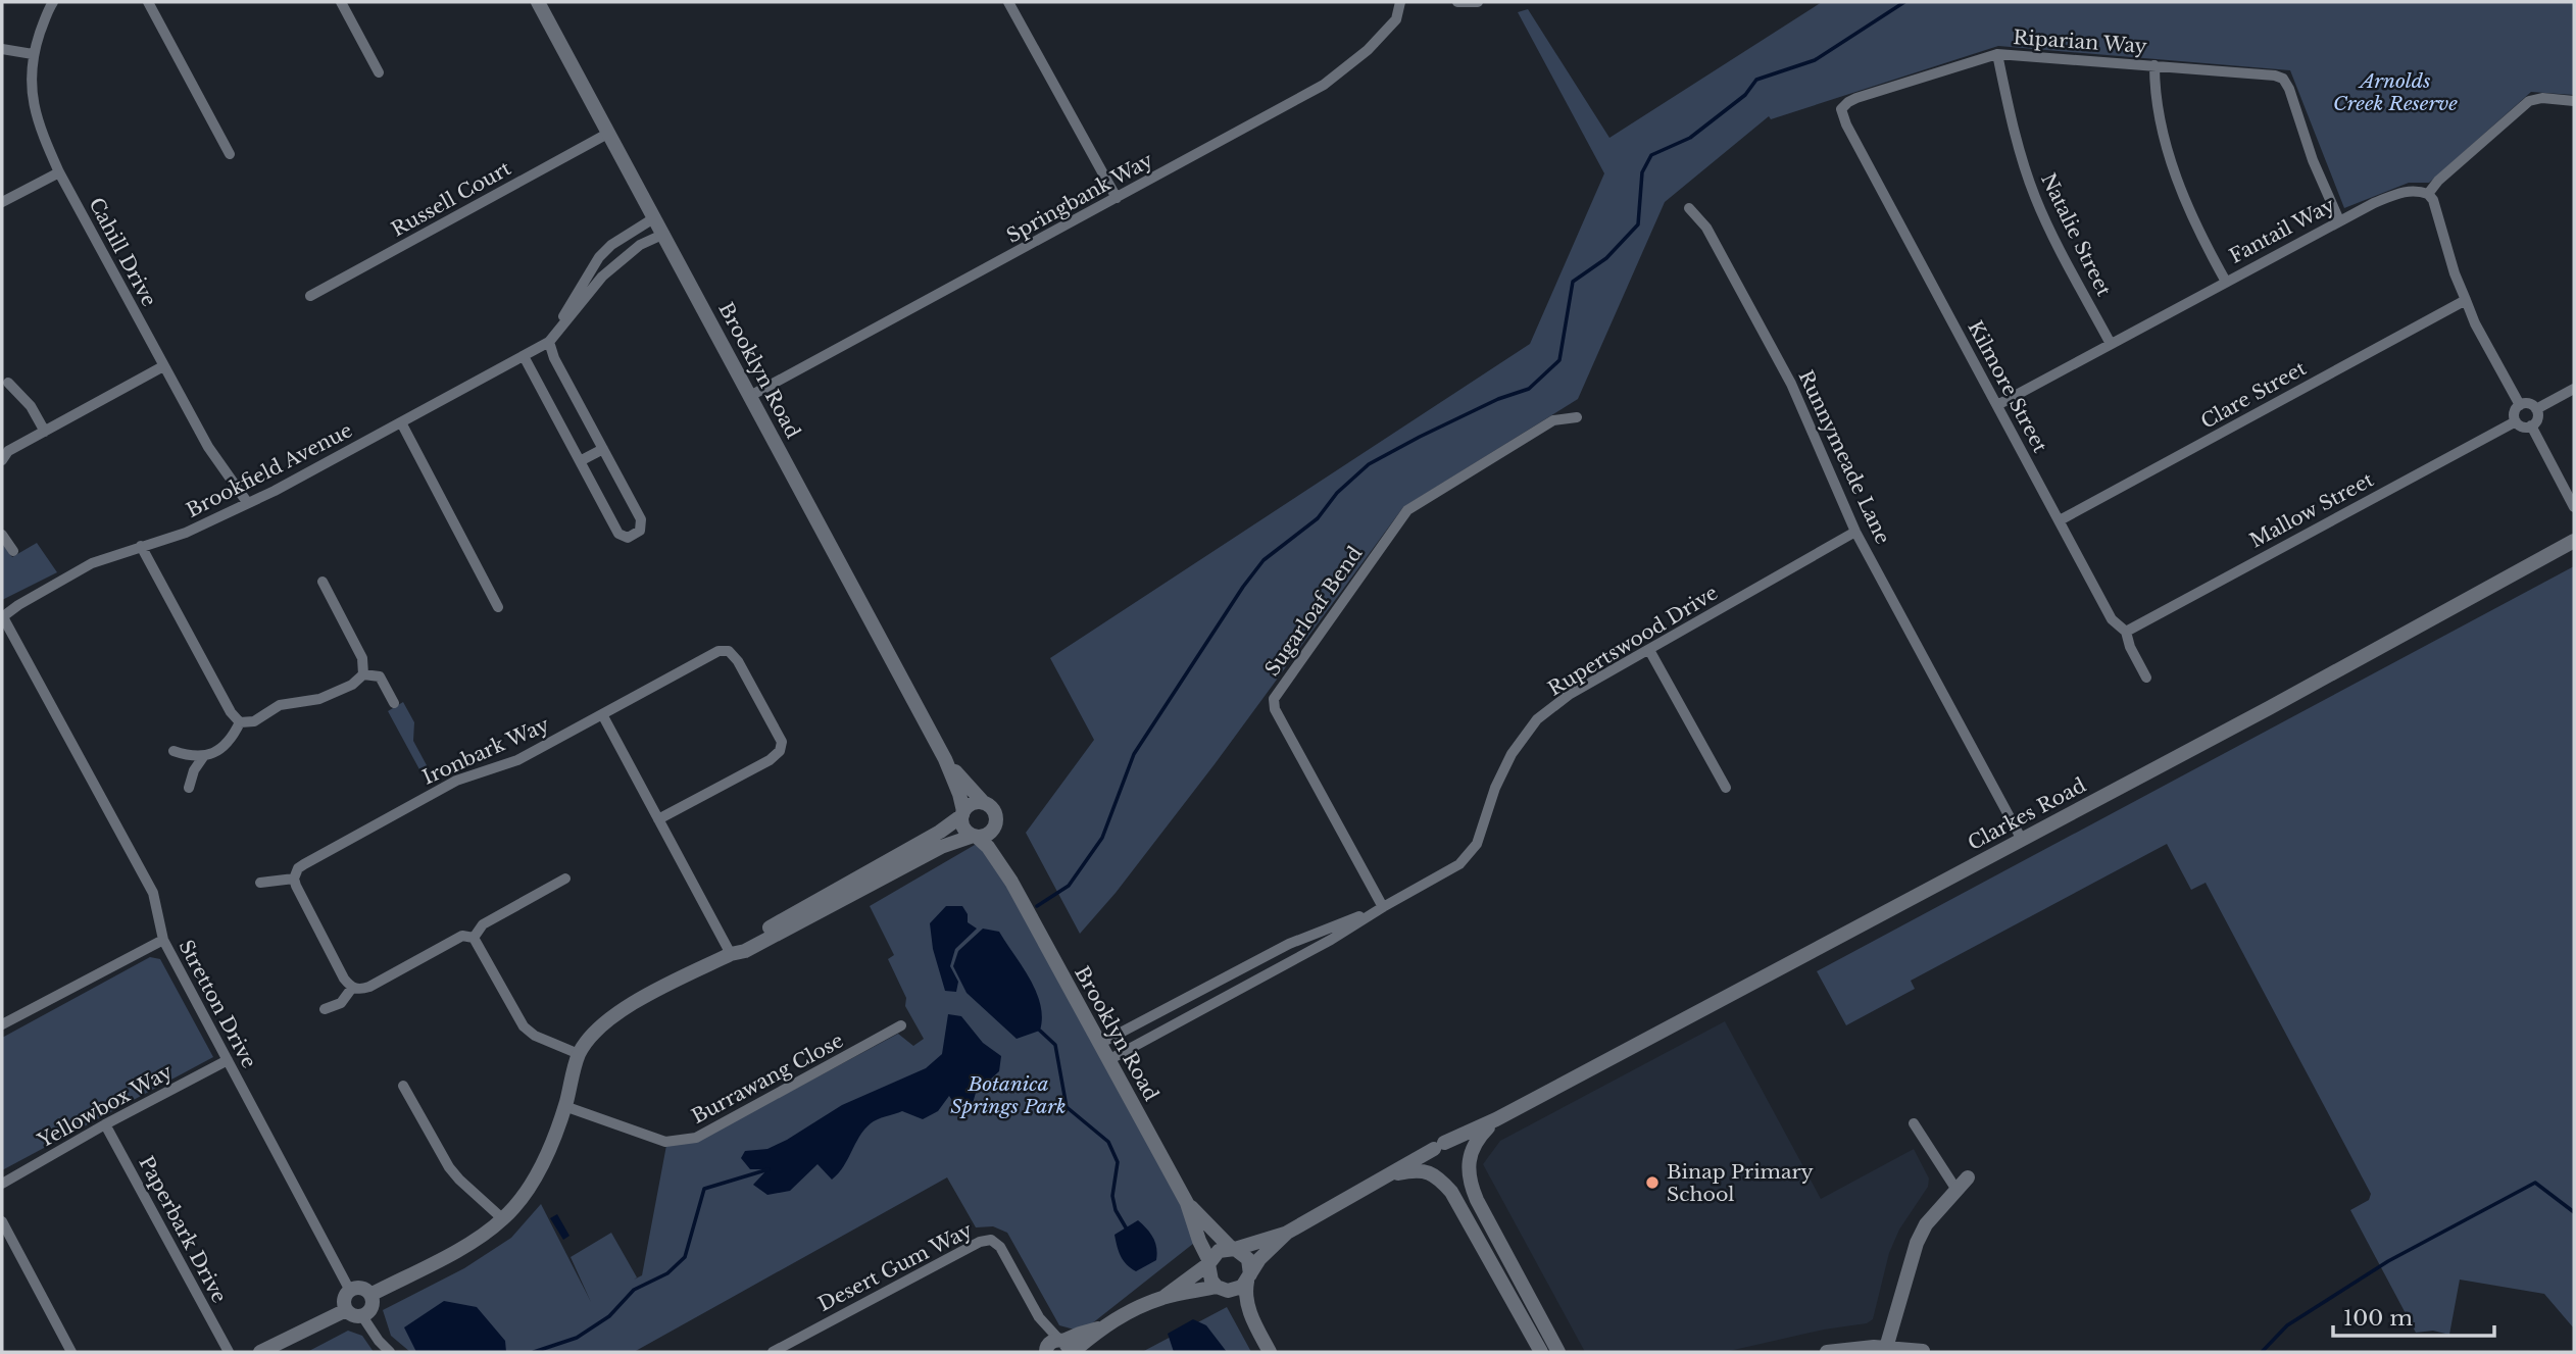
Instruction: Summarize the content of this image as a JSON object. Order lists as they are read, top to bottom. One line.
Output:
{"streets":{"street":["Riparian Way","Springbank Way","Russell Court","Fantail Way","Natalie Street","Cahill Drive","Brooklyn Road","Kilmore Street","Clare Street","Runnymeade Lane","Brookfield Avenue","Mallow Street","Sugarloaf Bend","Rupertswood Drive","Ironbark Way","Clarkes Road","Stretton Drive","Burrawang Close","Yellowbox Way","Paperbark Drive","Desert Gum Way"]},"crossings":[["Riparian Way","Fantail Way"],["Riparian Way","Natalie Street"],["Riparian Way","Kilmore Street"],["Springbank Way","Brooklyn Road"],["Russell Court","Brooklyn Road"],["Fantail Way","Natalie Street"],["Fantail Way","Kilmore Street"],["Cahill Drive","Brookfield Avenue"],["Brooklyn Road","Brookfield Avenue"],["Brooklyn Road","Rupertswood Drive"],["Brooklyn Road","Clarkes Road"],["Kilmore Street","Clare Street"],["Kilmore Street","Mallow Street"],["Runnymeade Lane","Rupertswood Drive"],["Runnymeade Lane","Clarkes Road"],["Brookfield Avenue","Stretton Drive"],["Sugarloaf Bend","Rupertswood Drive"],["Stretton Drive","Yellowbox Way"],["Yellowbox Way","Paperbark Drive"]],"parks":["Arnolds Creek Reserve","Botanica Springs Park"],"places":["Binap Primary School"],"scale_bar":"100 m"}
